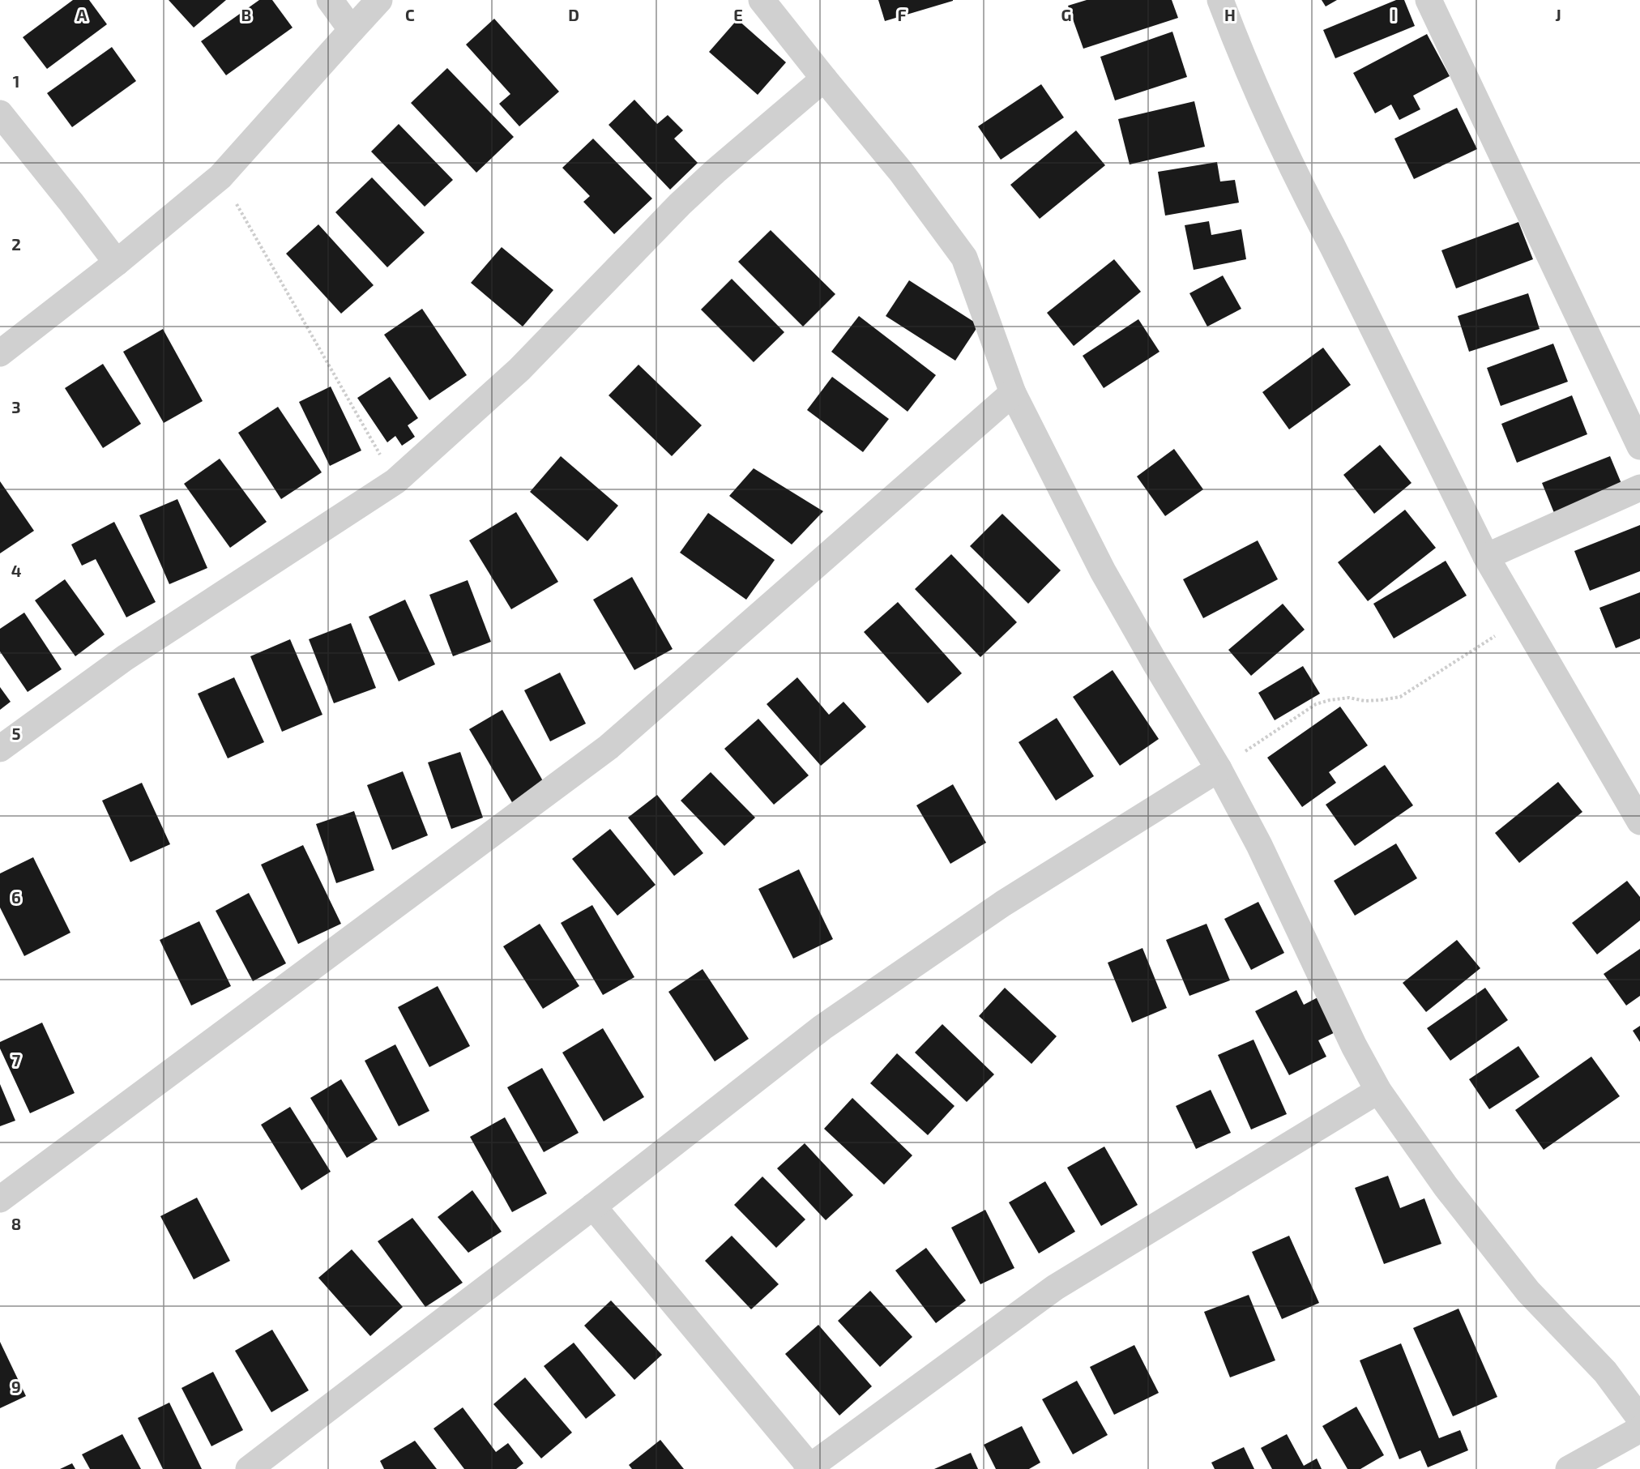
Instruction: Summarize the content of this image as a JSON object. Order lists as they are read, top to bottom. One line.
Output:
{"grid":{"columns":["A","B","C","D","E","F","G","H","I","J"],"rows":["1","2","3","4","5","6","7","8","9"]}}
